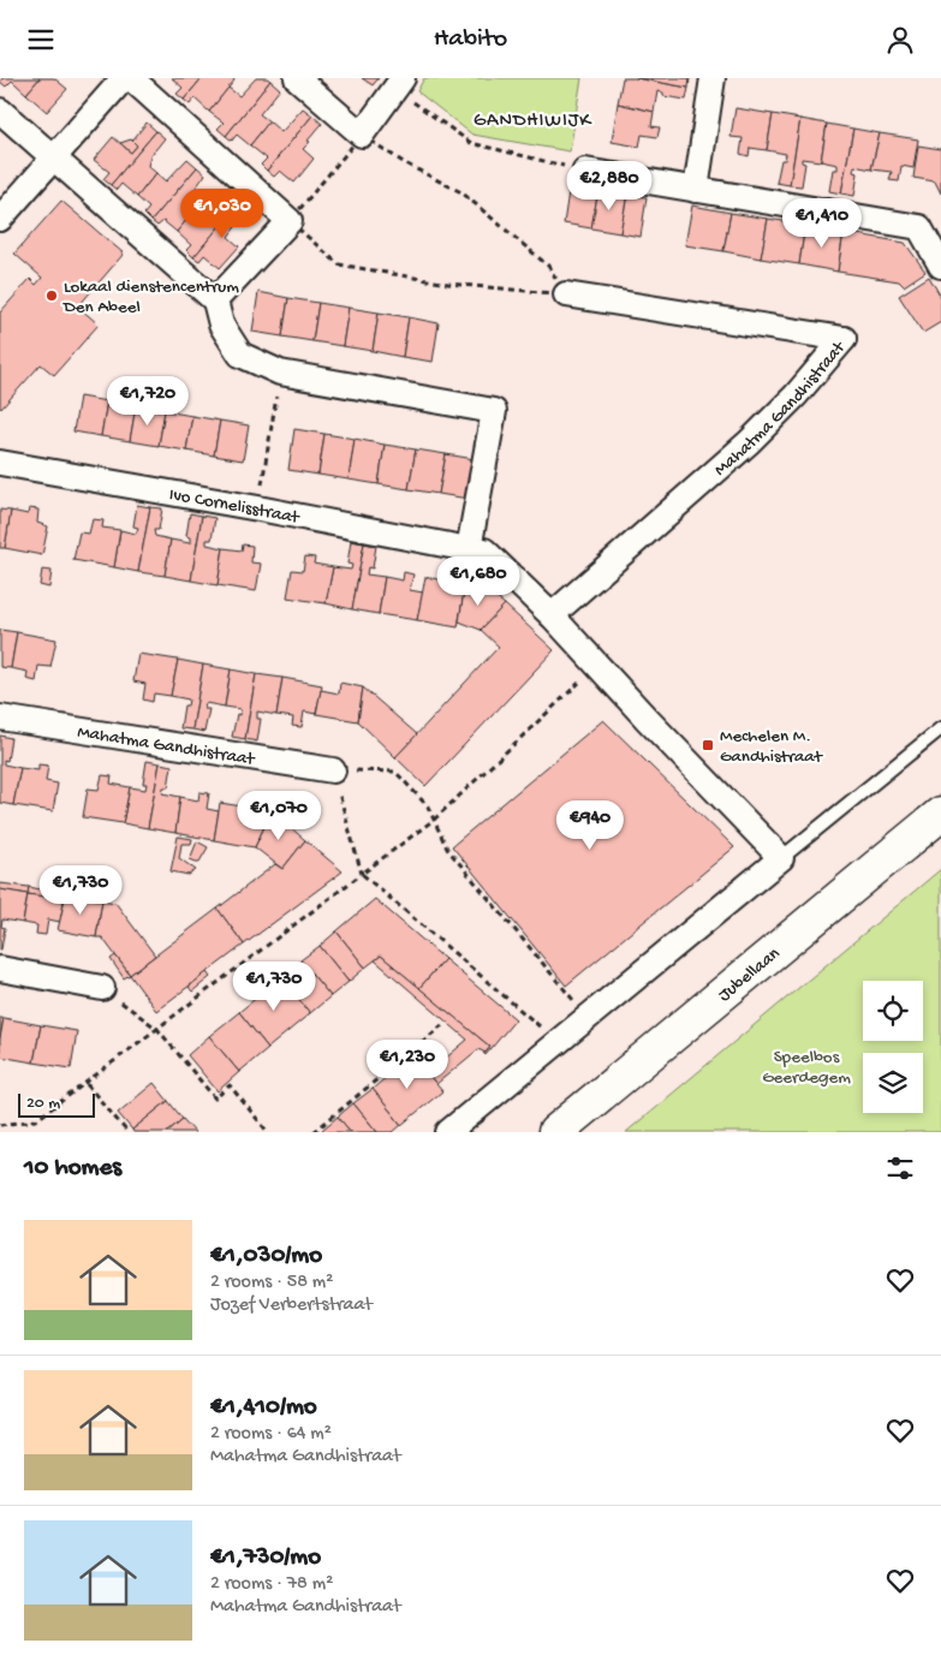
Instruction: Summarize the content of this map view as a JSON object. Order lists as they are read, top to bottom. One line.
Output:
{"streets":{"main road":["Jubellaan"],"street":["Mahatma Gandhistraat","Ivo Cornelisstraat"]},"crossings":[["Mahatma Gandhistraat","Ivo Cornelisstraat"]],"districts":["GANDHIWIJK"],"parks":["Speelbos Geerdegem"],"places":{"other":["Lokaal dienstencentrum Den Abeel"],"transit":["Mechelen M. Gandhistraat"]},"scale_bar":"20 m","page":{"header":"Habito","price":["€2,880","€1,030","€1,410","€1,720","€1,680","€1,070","€940","€1,730","€1,730","€1,230"],"scale":"20 m","heading":"10 homes","list":[{"name":"€1,030/mo","note":"2 rooms · 58 m² · Jozef Verbertstraat"},{"name":"€1,410/mo","note":"2 rooms · 64 m² · Mahatma Gandhistraat"},{"name":"€1,730/mo","note":"2 rooms · 78 m² · Mahatma Gandhistraat"}]}}
